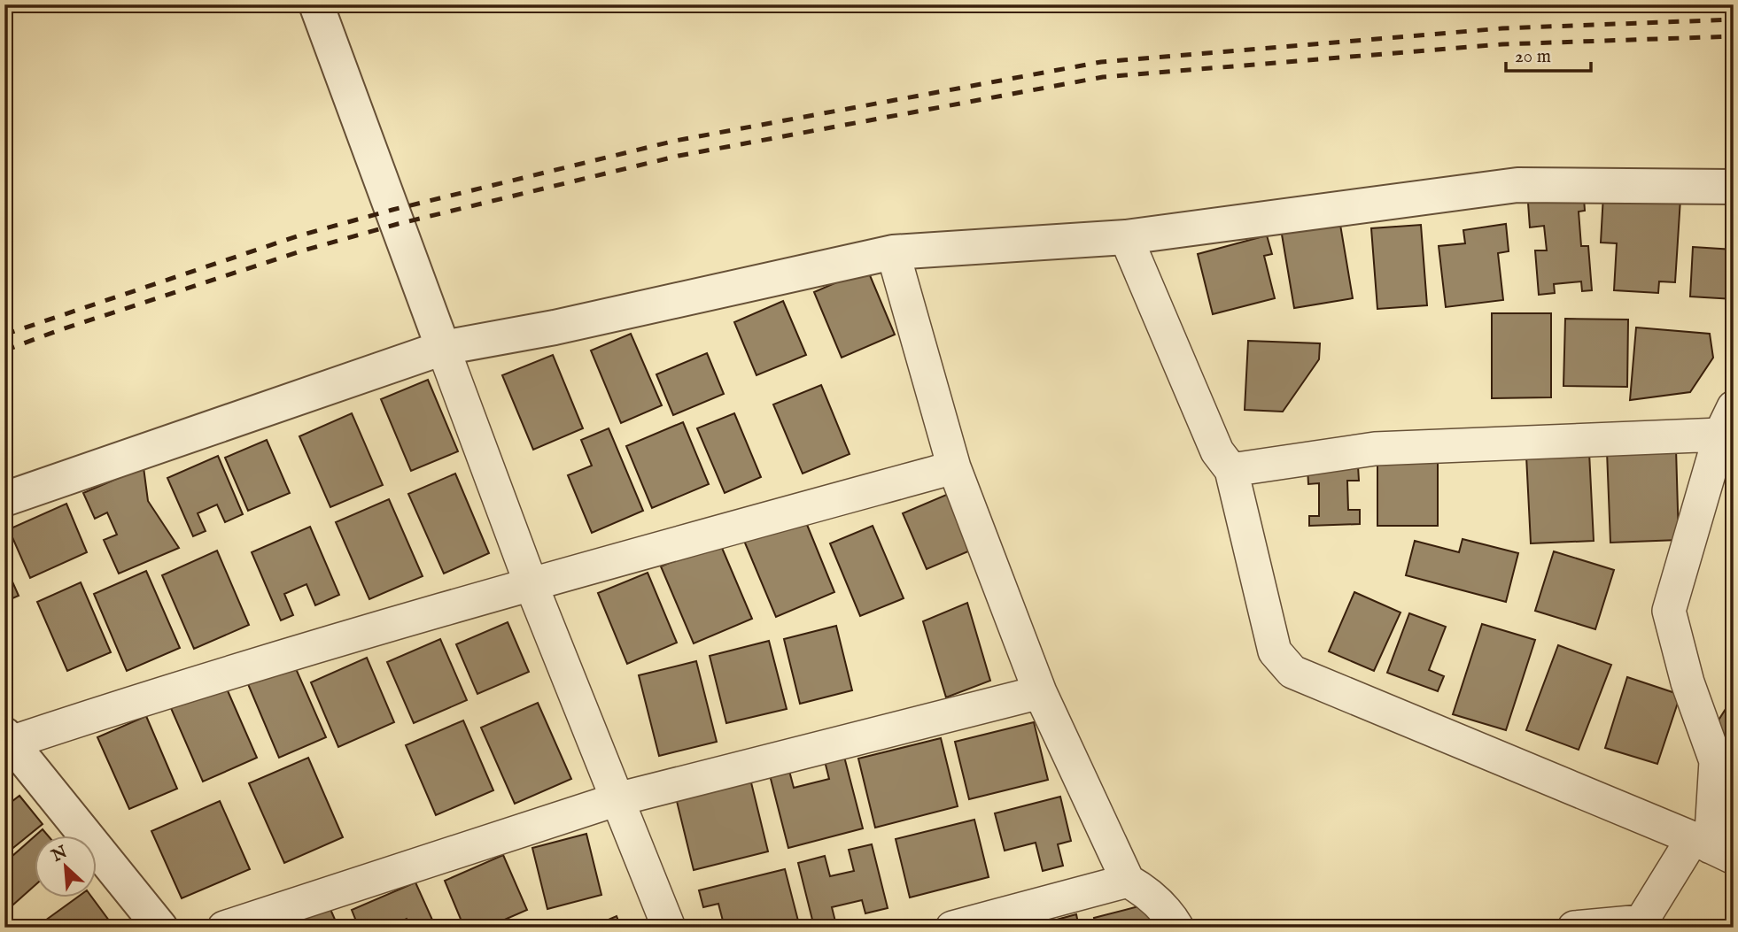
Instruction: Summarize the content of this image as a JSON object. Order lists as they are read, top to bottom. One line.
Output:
{"scale_bar":"20 m","north":"top left"}
